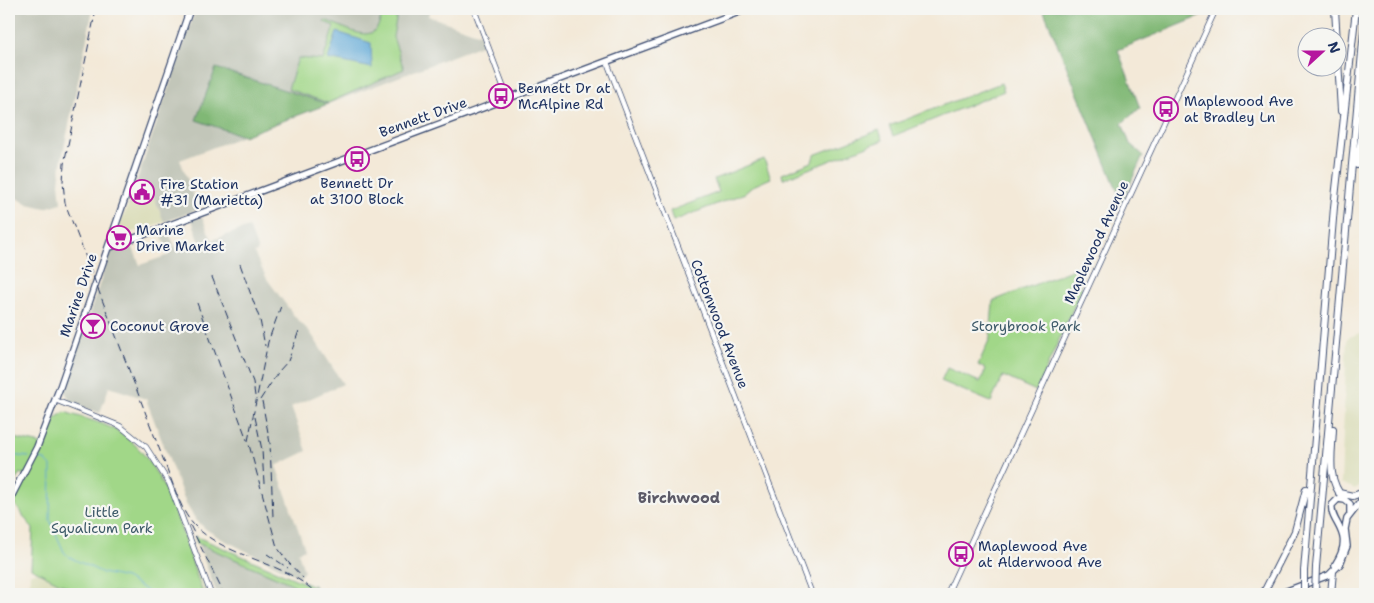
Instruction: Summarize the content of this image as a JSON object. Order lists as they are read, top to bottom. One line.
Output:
{"streets":{"main road":["Bennett Drive","Marine Drive"],"street":["Maplewood Avenue","Cottonwood Avenue"]},"crossings":[["Bennett Drive","Marine Drive"],["Bennett Drive","Cottonwood Avenue"]],"districts":["Birchwood"],"parks":["Storybrook Park","Little Squalicum Park"],"places":{"bus stop":["Bennett Dr at McAlpine Rd","Maplewood Ave at Bradley Ln","Bennett Dr at 3100 Block","Maplewood Ave at Alderwood Ave"],"public building":["Fire Station #31 (Marietta)"],"supermarket":["Marine Drive Market"],"bar":["Coconut Grove"]},"north":"right"}
